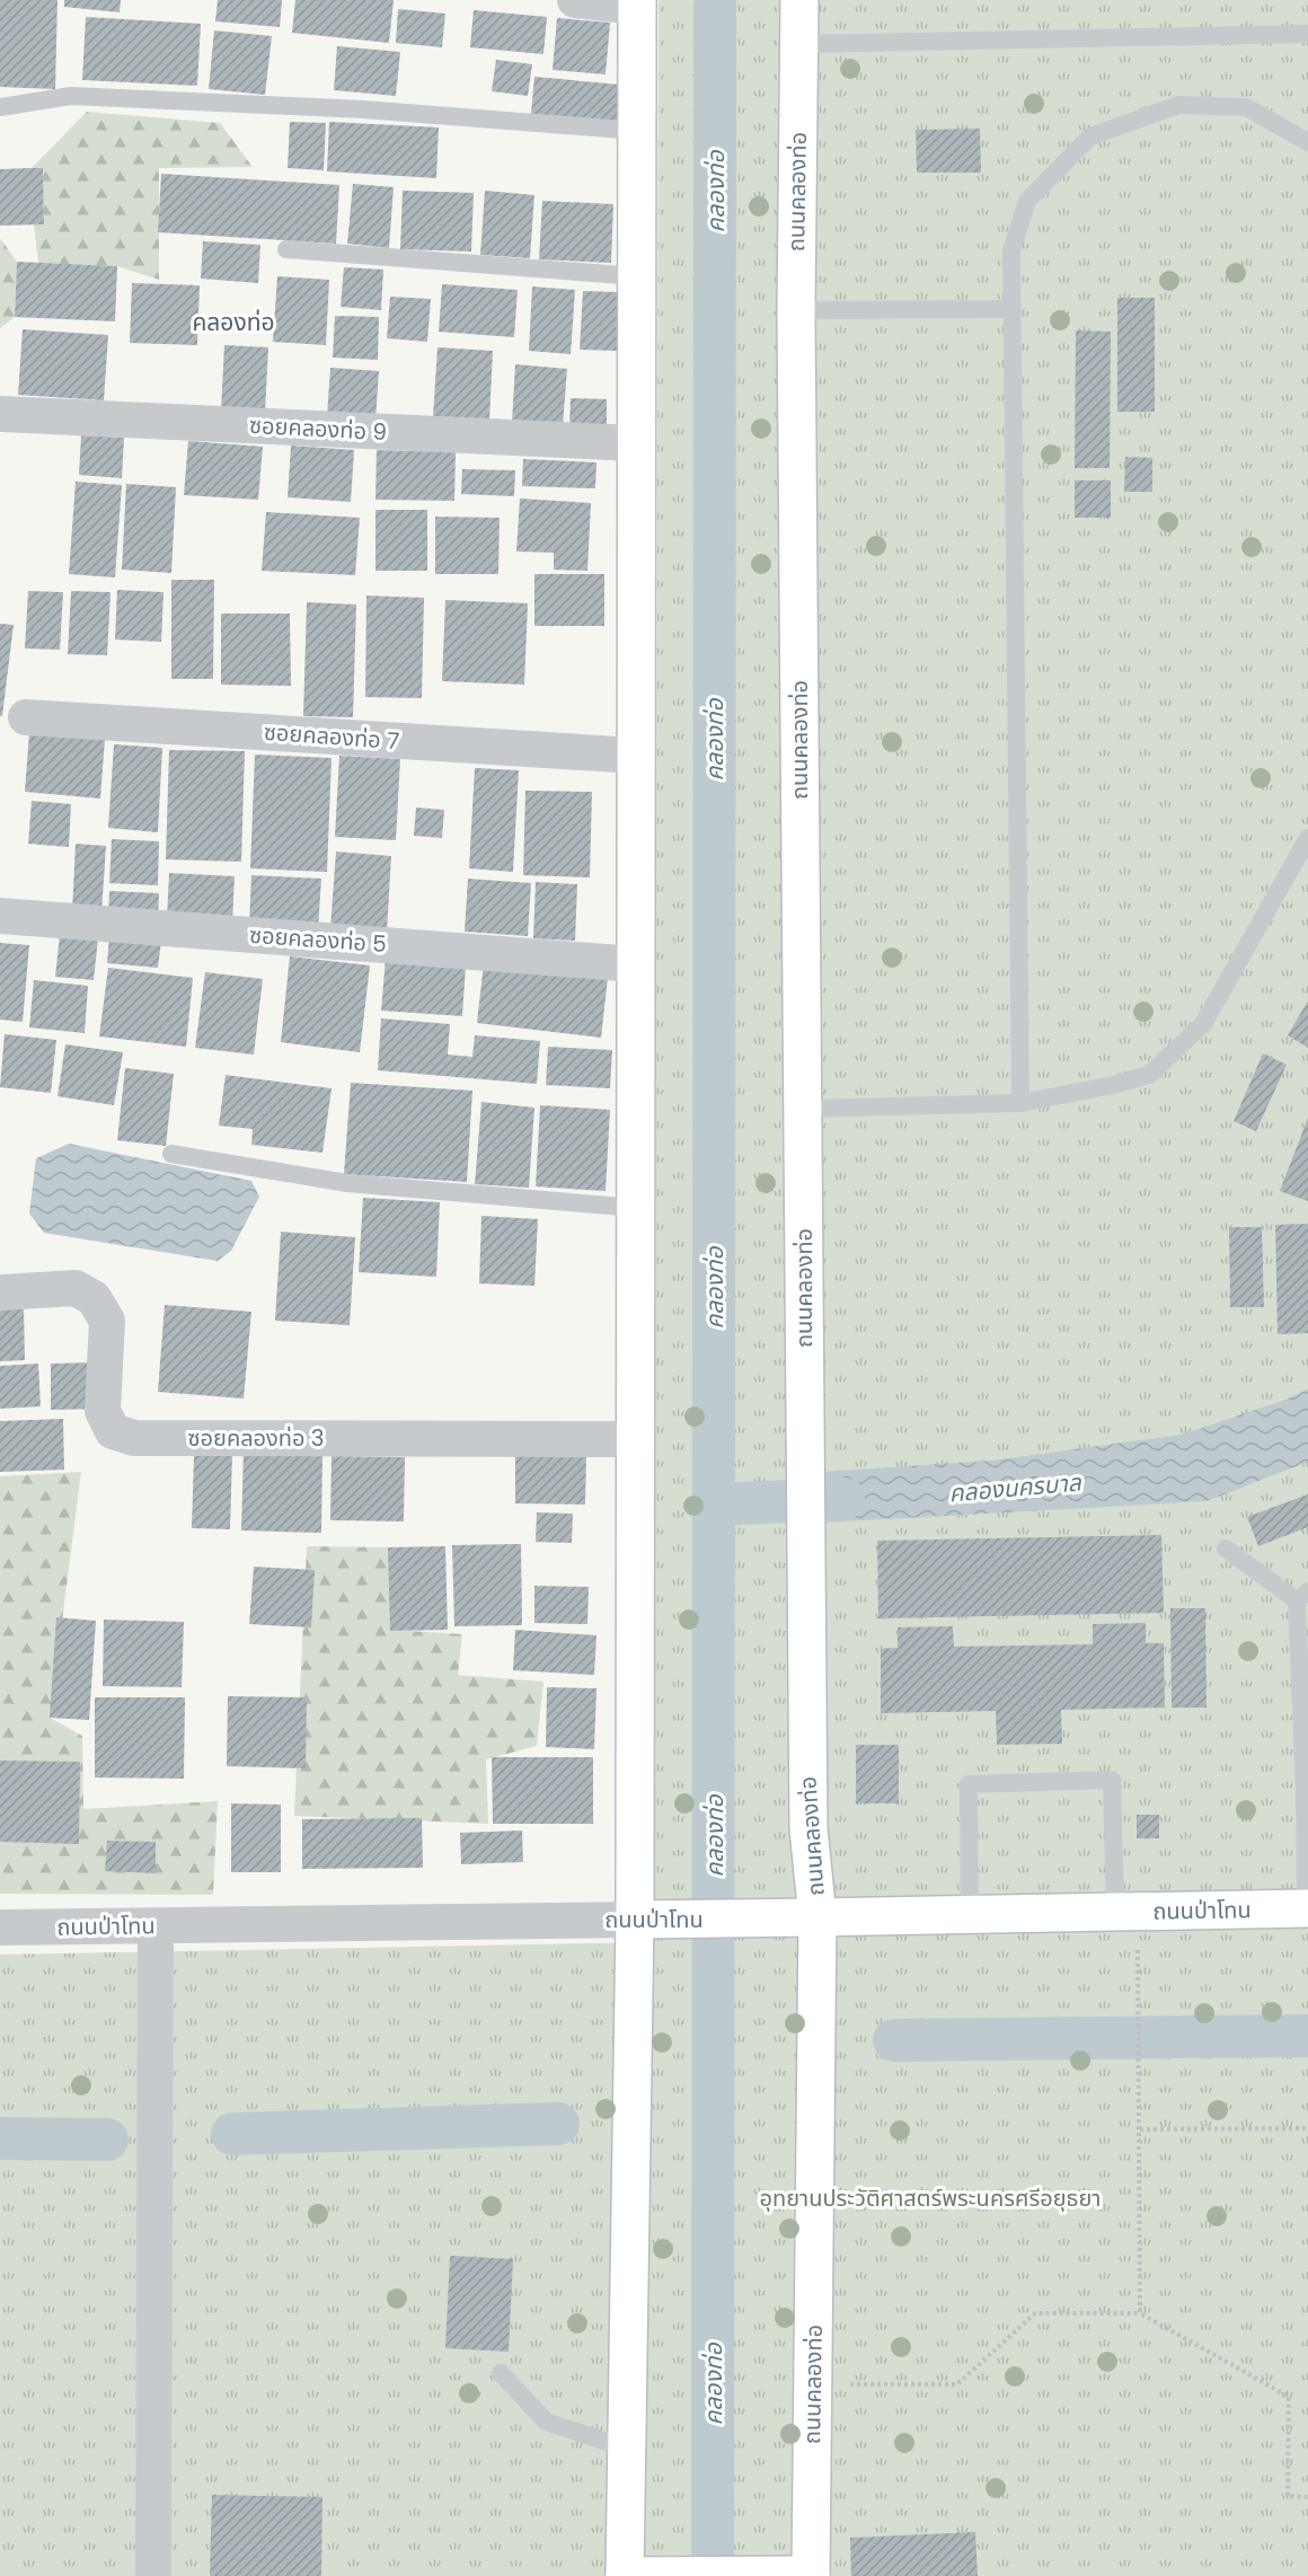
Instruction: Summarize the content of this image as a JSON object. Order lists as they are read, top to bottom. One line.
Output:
{"streets":{"street":["ถนนคลองท่อ","ซอยคลองท่อ 9","ซอยคลองท่อ 7","ซอยคลองท่อ 5","ซอยคลองท่อ 3","ถนนป่าโทน"]},"crossings":[["ถนนคลองท่อ","ถนนป่าโทน"]],"districts":["คลองท่อ"],"water":["คลองท่อ","คลองนครบาล"],"parks":["อุทยานประวัติศาสตร์พระนครศรีอยุธยา"]}
